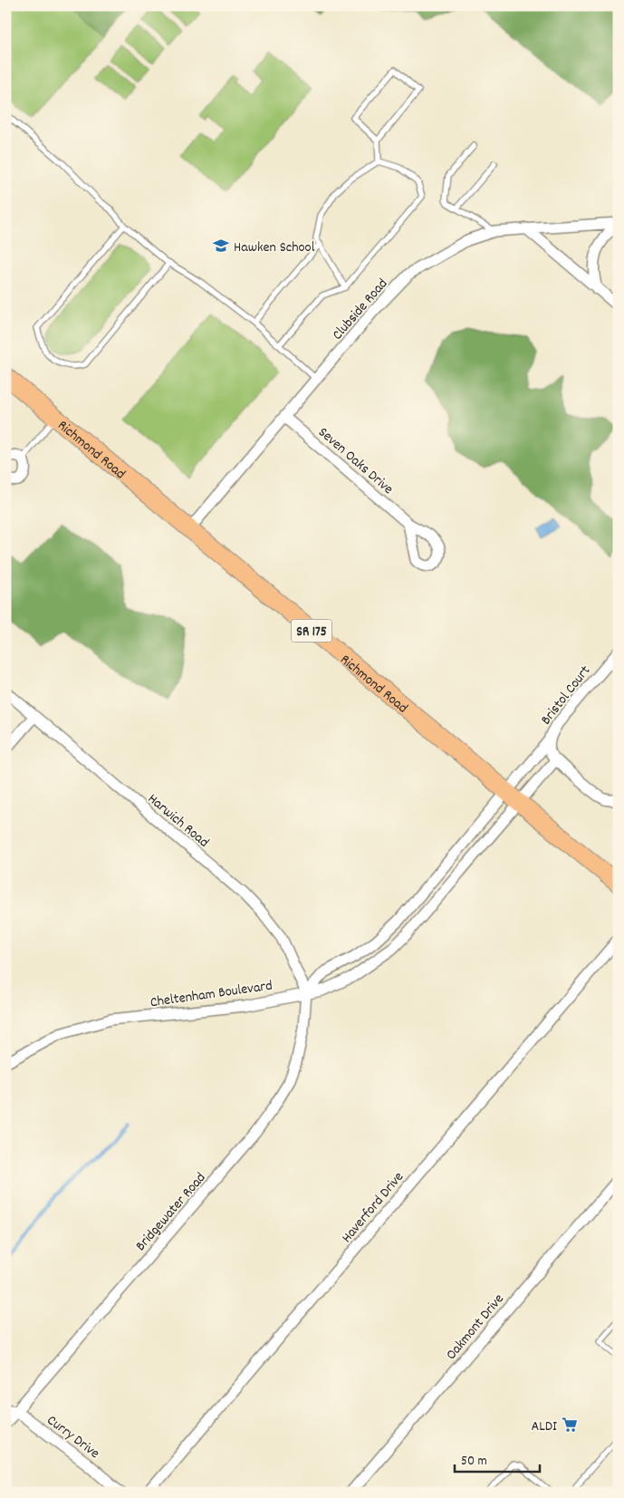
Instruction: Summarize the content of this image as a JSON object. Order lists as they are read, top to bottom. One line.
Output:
{"streets":{"main road":["Richmond Road","SR 175"],"street":["Clubside Road","Seven Oaks Drive","Bristol Court","Harwich Road","Cheltenham Boulevard","Haverford Drive","Bridgewater Road","Oakmont Drive","Curry Drive"]},"crossings":[["Clubside Road","Richmond Road"],["Clubside Road","Seven Oaks Drive"],["Richmond Road","Cheltenham Boulevard"],["Harwich Road","Cheltenham Boulevard"],["Harwich Road","Bridgewater Road"],["Cheltenham Boulevard","Bridgewater Road"],["Bridgewater Road","Curry Drive"]],"places":{"school or university":["Hawken School"],"supermarket":["ALDI"]},"scale_bar":"50 m"}
